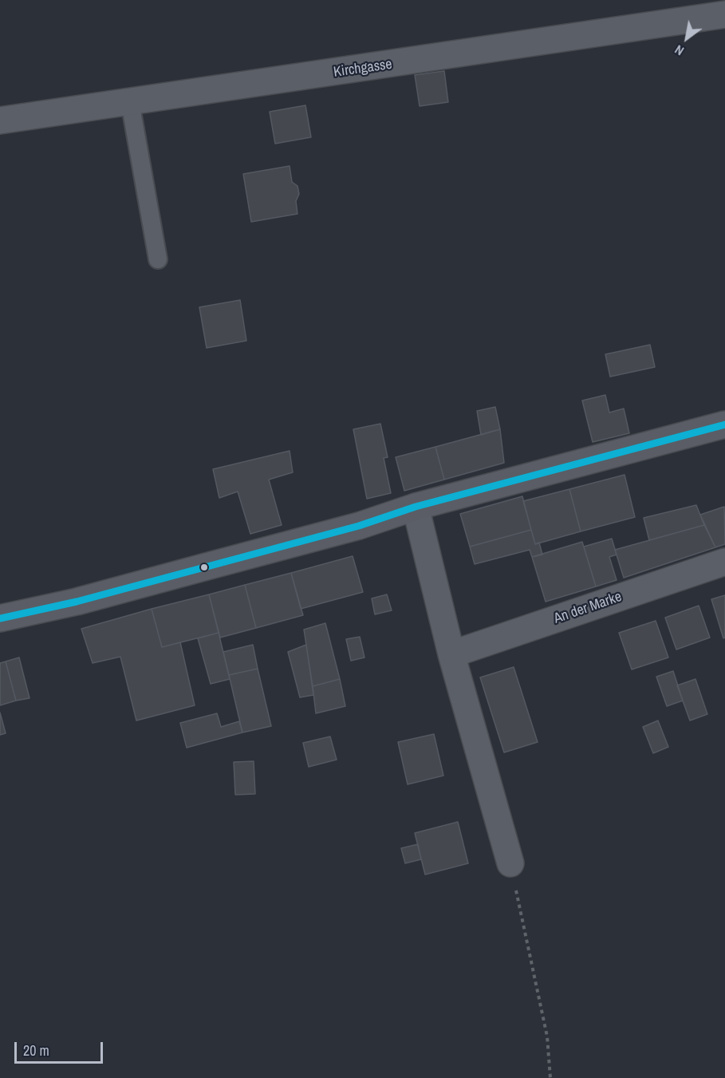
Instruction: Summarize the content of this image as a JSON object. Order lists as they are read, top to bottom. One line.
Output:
{"streets":{"street":["Kirchgasse","An der Marke"]},"scale_bar":"20 m","north":"bottom left"}
